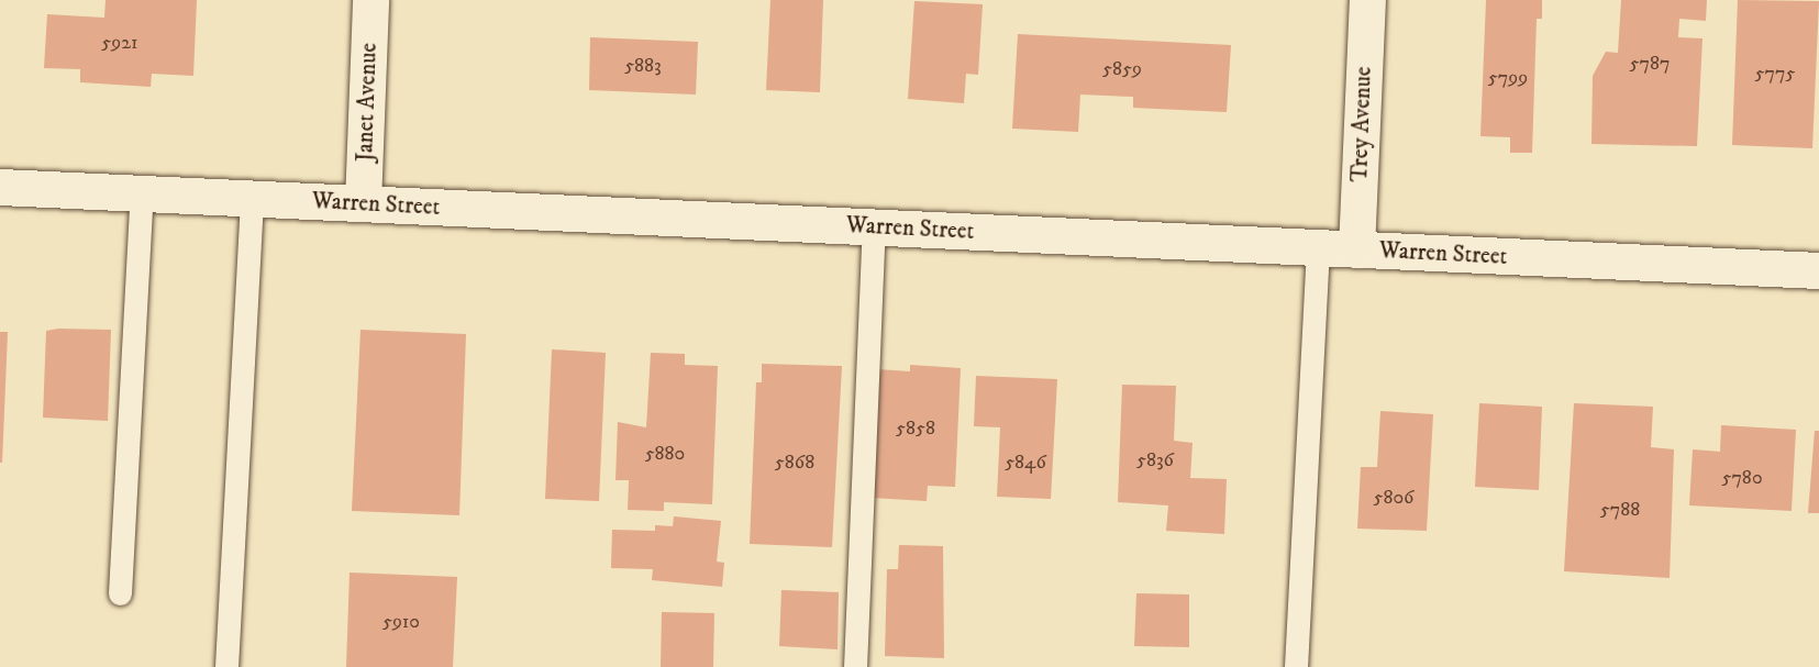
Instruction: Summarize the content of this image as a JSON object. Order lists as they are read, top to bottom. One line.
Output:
{"streets":{"street":["Janet Avenue","Trey Avenue","Warren Street"]},"crossings":[["Janet Avenue","Warren Street"],["Trey Avenue","Warren Street"]],"house_numbers":["5921","5787","5883","5859","5775","5799","5858","5880","5836","5868","5846","5780","5806","5788","5910"]}
